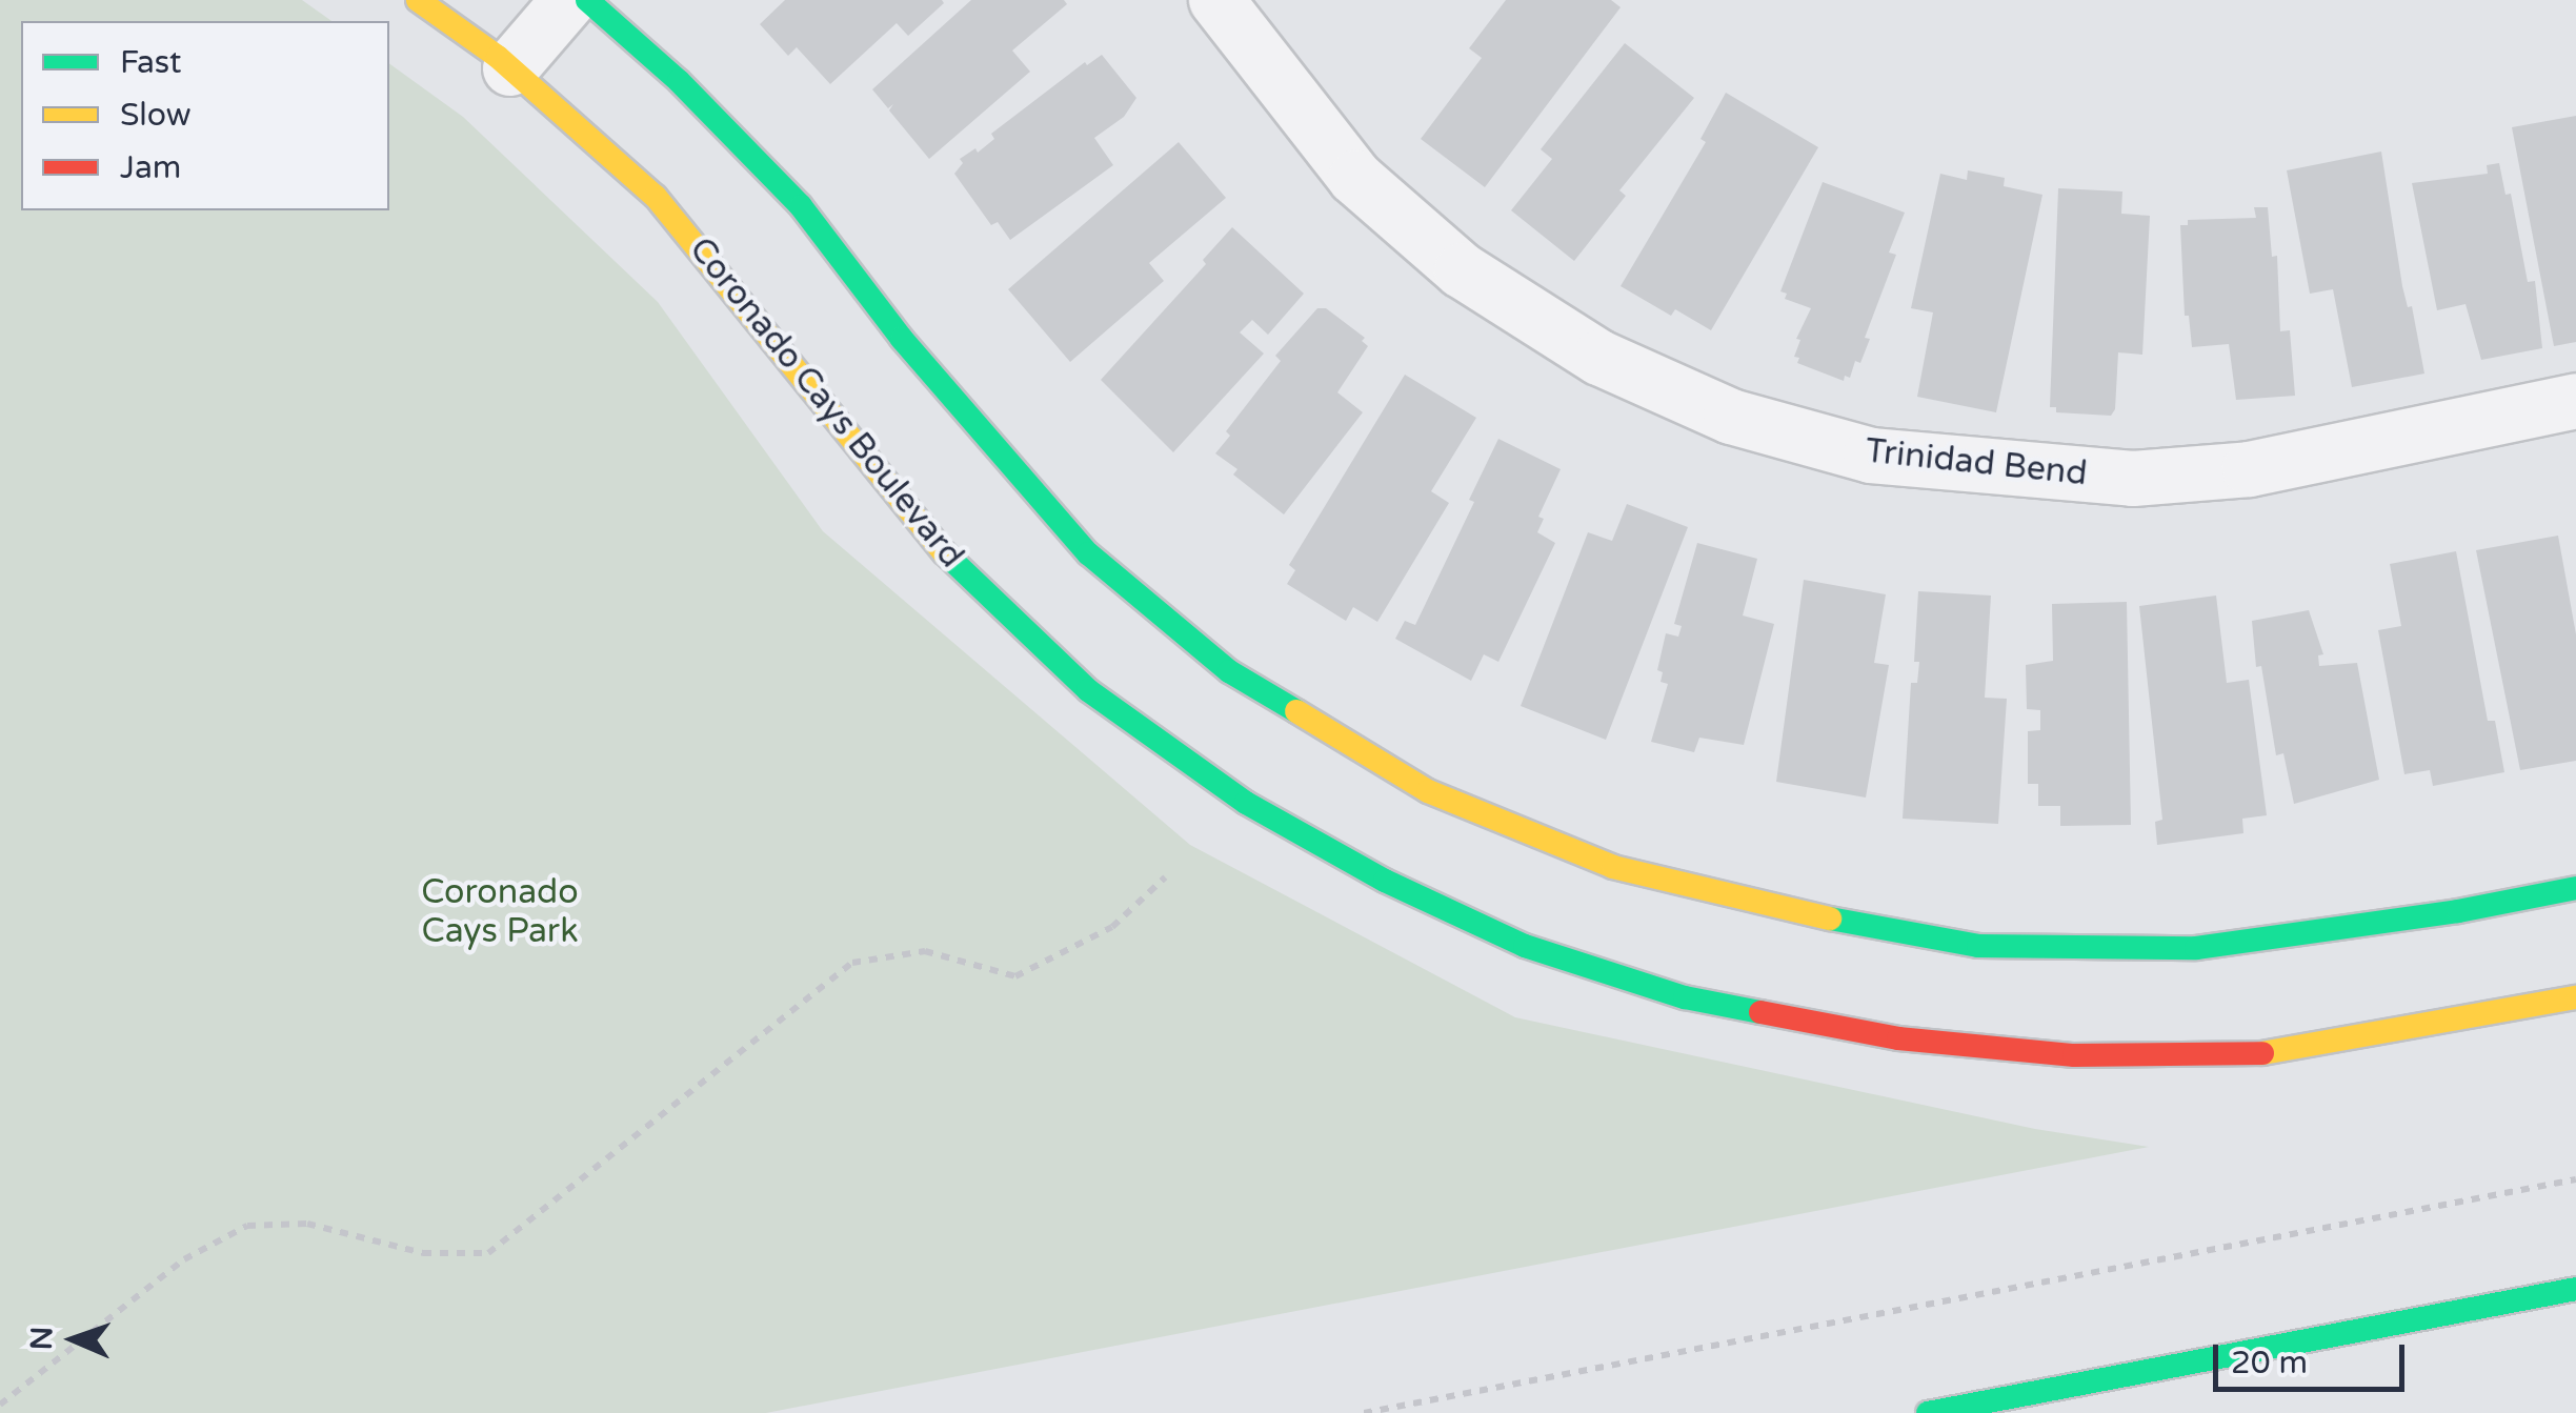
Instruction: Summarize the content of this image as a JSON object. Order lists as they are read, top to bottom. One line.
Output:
{"streets":{"main road":["Coronado Cays Boulevard"],"street":["Trinidad Bend"]},"parks":["Coronado Cays Park"],"legend":["Fast","Slow","Jam"],"scale_bar":"20 m","north":"left"}
